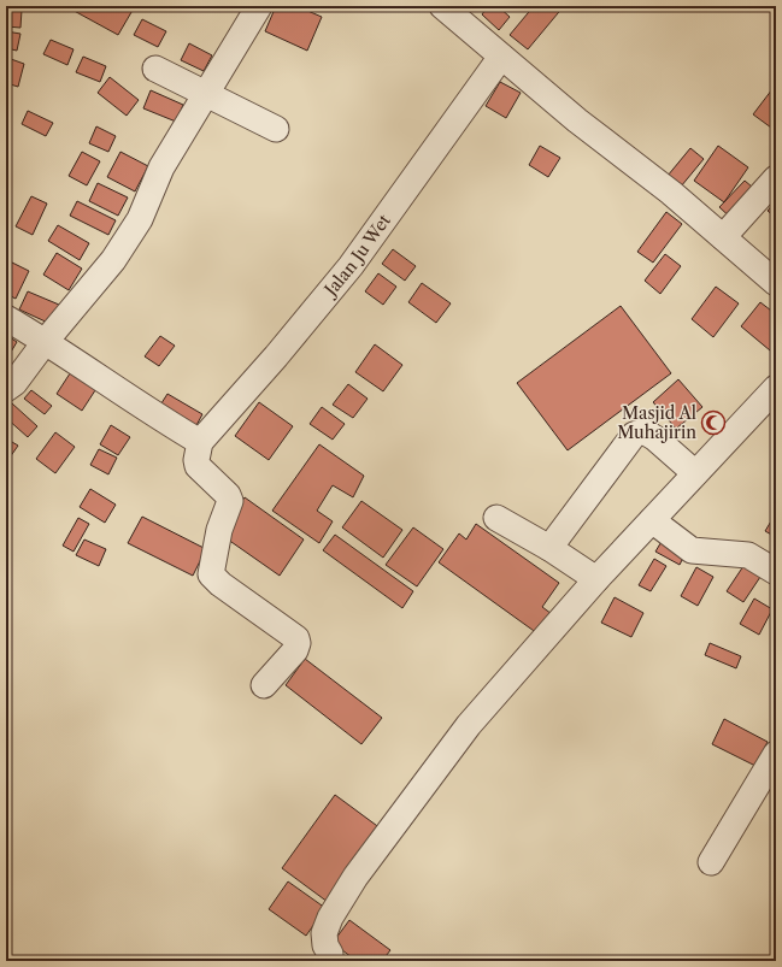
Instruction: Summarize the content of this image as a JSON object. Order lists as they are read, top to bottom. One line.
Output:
{"streets":{"street":["Jalan Ju Wet"]},"places":{"mosque":["Masjid Al Muhajirin"]}}
